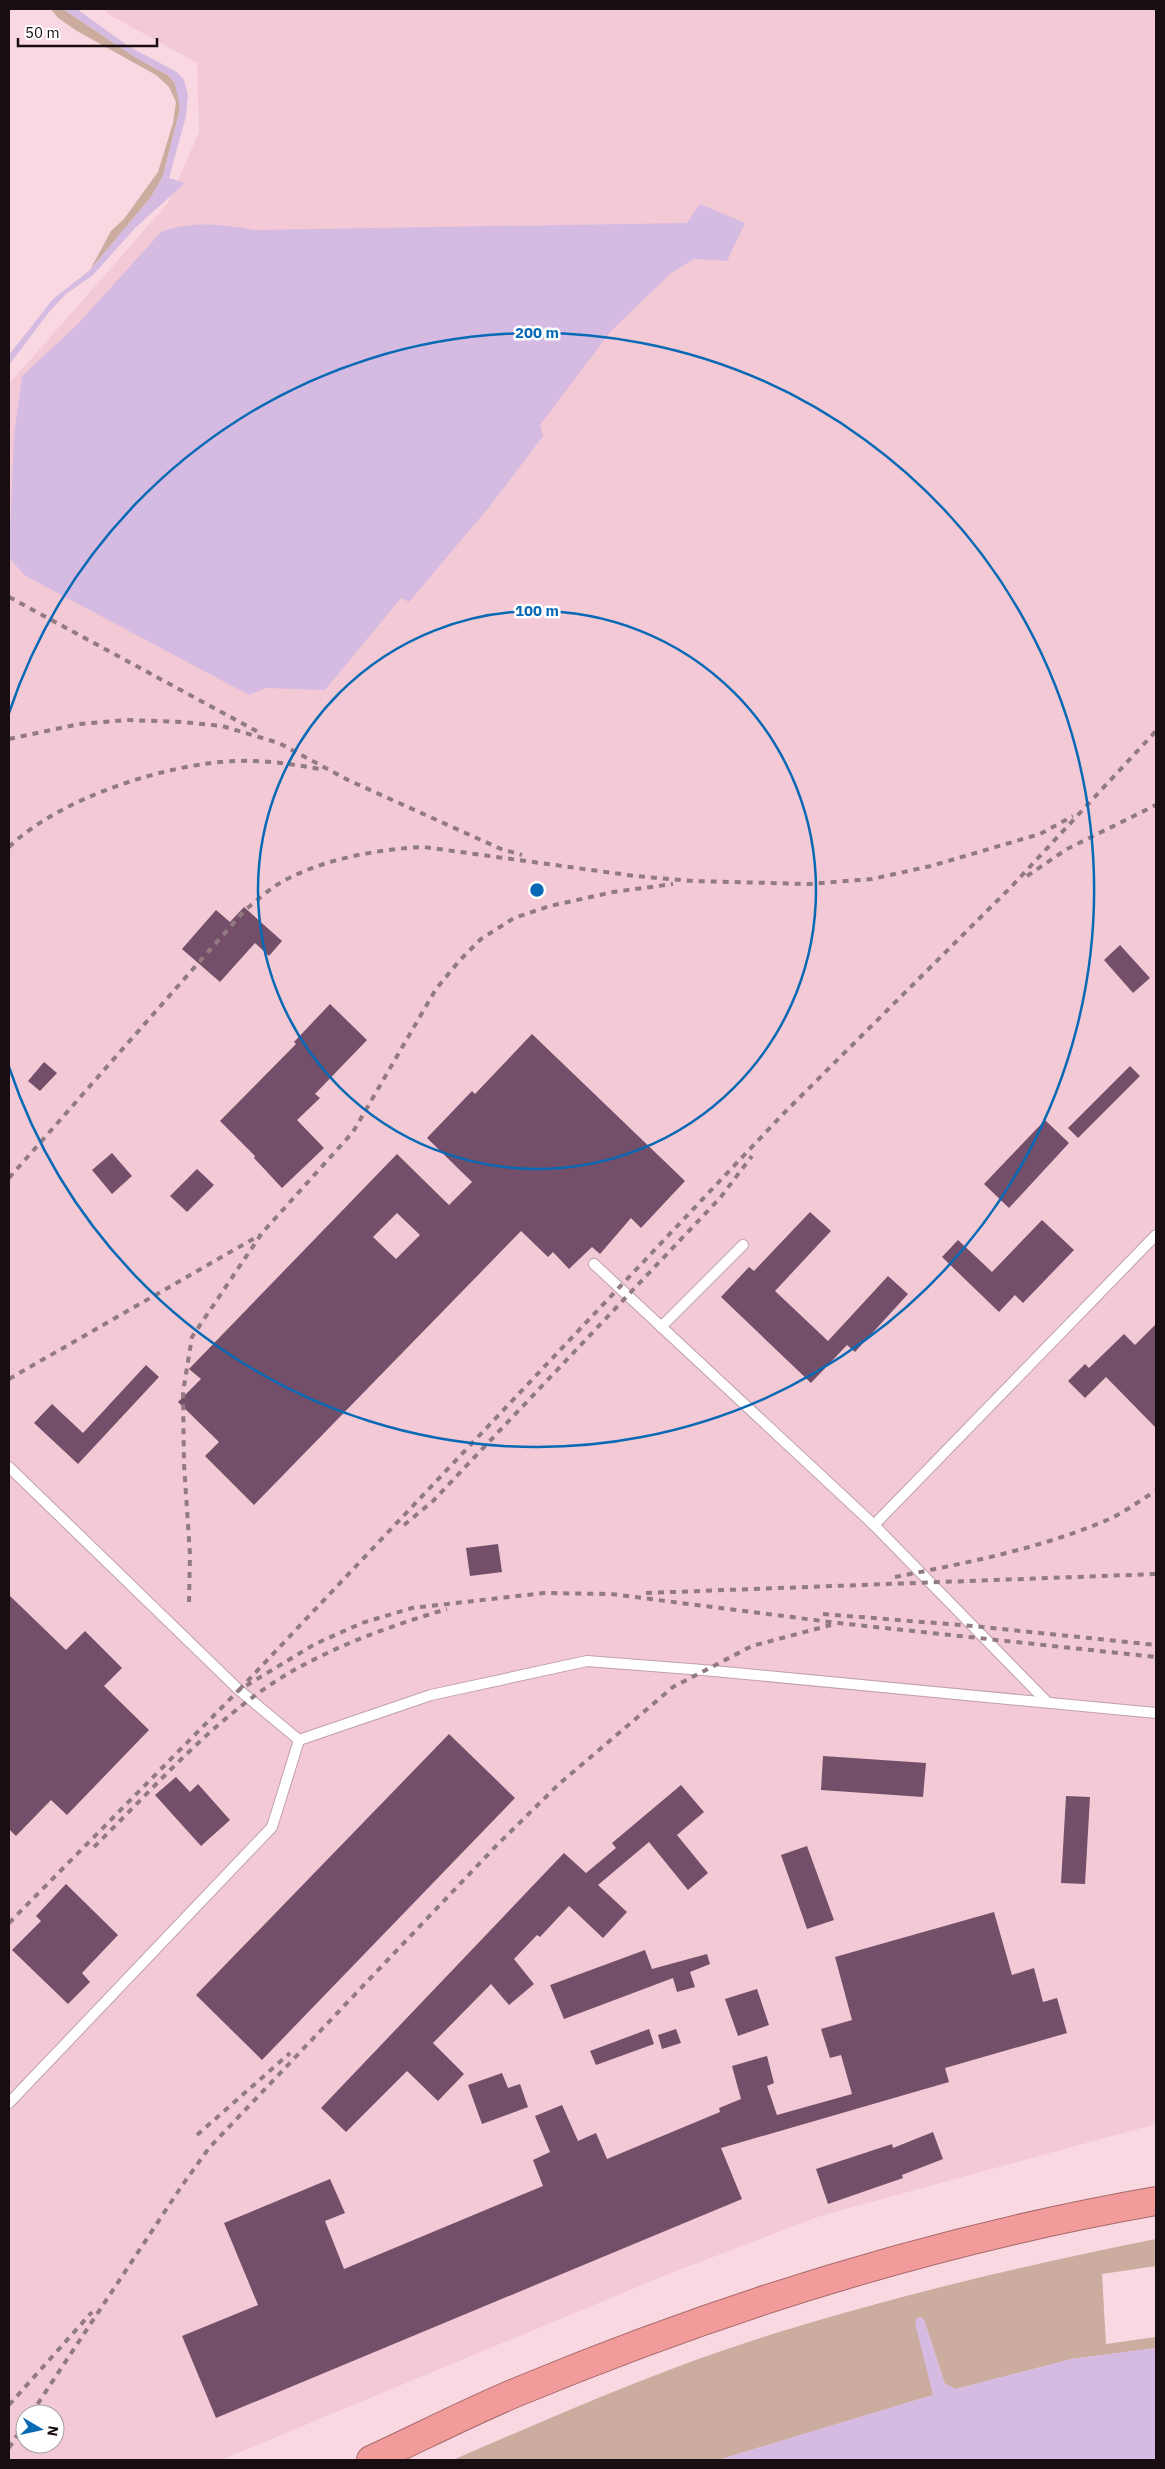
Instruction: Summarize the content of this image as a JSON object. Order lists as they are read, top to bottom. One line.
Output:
{"scale_bar":"50 m","north":"right","rings":["200 m","100 m"]}
